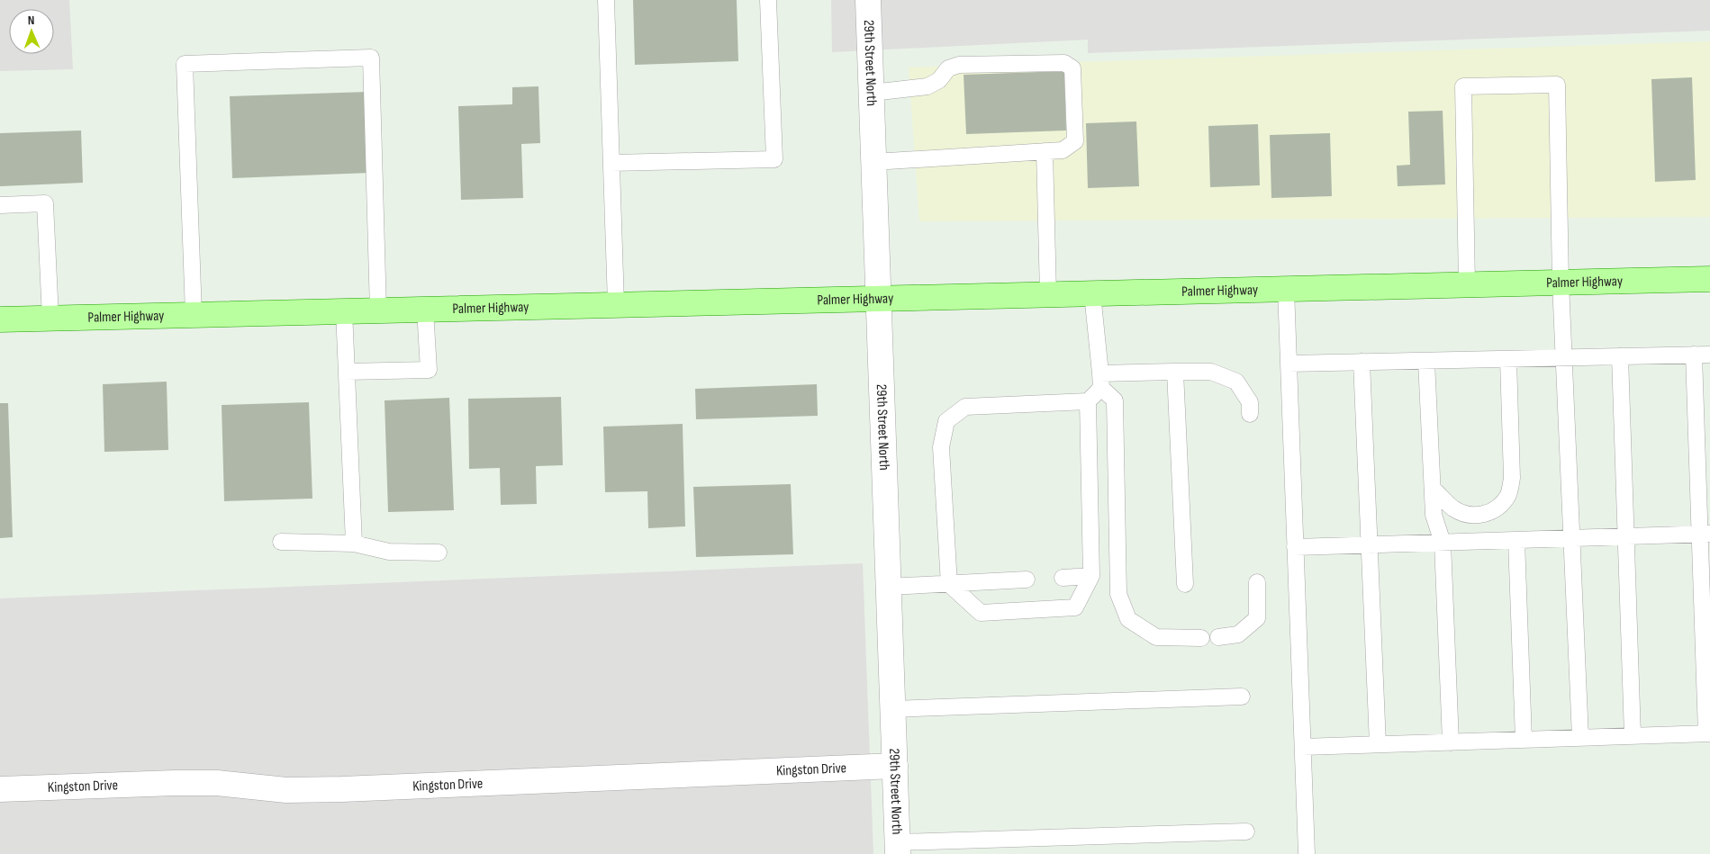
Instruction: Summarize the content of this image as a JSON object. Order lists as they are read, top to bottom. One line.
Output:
{"streets":{"main road":["Palmer Highway"],"street":["29th Street North","Kingston Drive"]},"crossings":[["29th Street North","Palmer Highway"],["29th Street North","Kingston Drive"]],"north":"top"}
